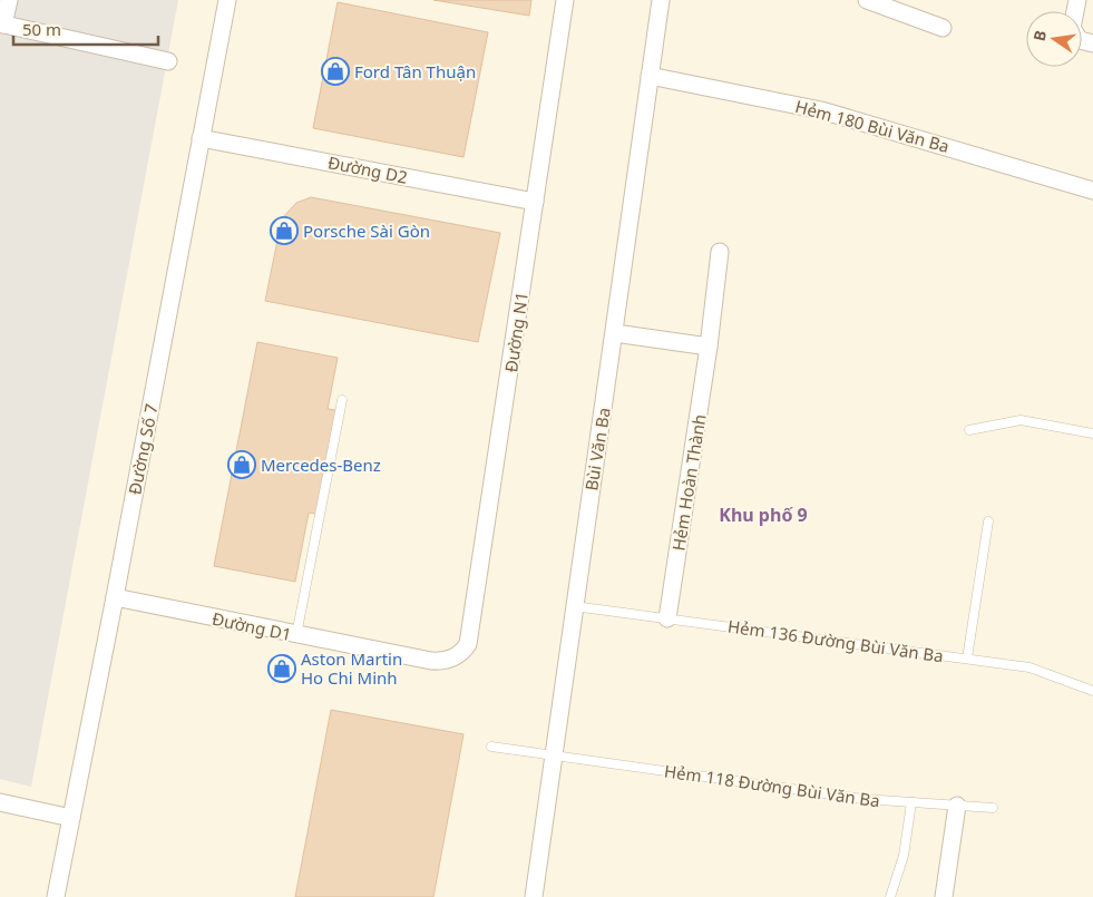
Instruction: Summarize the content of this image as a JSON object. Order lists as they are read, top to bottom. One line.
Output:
{"streets":{"street":["Hẻm 180 Bùi Văn Ba","Đường D2","Đường N1","Đường Số 7","Bùi Văn Ba","Hẻm Hoàn Thành","Đường D1"],"lane":["Hẻm 136 Đường Bùi Văn Ba","Hẻm 118 Đường Bùi Văn Ba"]},"crossings":[["Hẻm 180 Bùi Văn Ba","Bùi Văn Ba"],["Đường D2","Đường N1"],["Đường D2","Đường Số 7"],["Đường N1","Đường D1"],["Đường Số 7","Đường D1"],["Bùi Văn Ba","Hẻm 136 Đường Bùi Văn Ba"],["Bùi Văn Ba","Hẻm 118 Đường Bùi Văn Ba"],["Hẻm Hoàn Thành","Hẻm 136 Đường Bùi Văn Ba"]],"districts":["Khu phố 9"],"places":{"shop":["Ford Tân Thuận","Porsche Sài Gòn","Mercedes-Benz","Aston Martin Ho Chi Minh"]},"scale_bar":"50 m","north":"left"}
